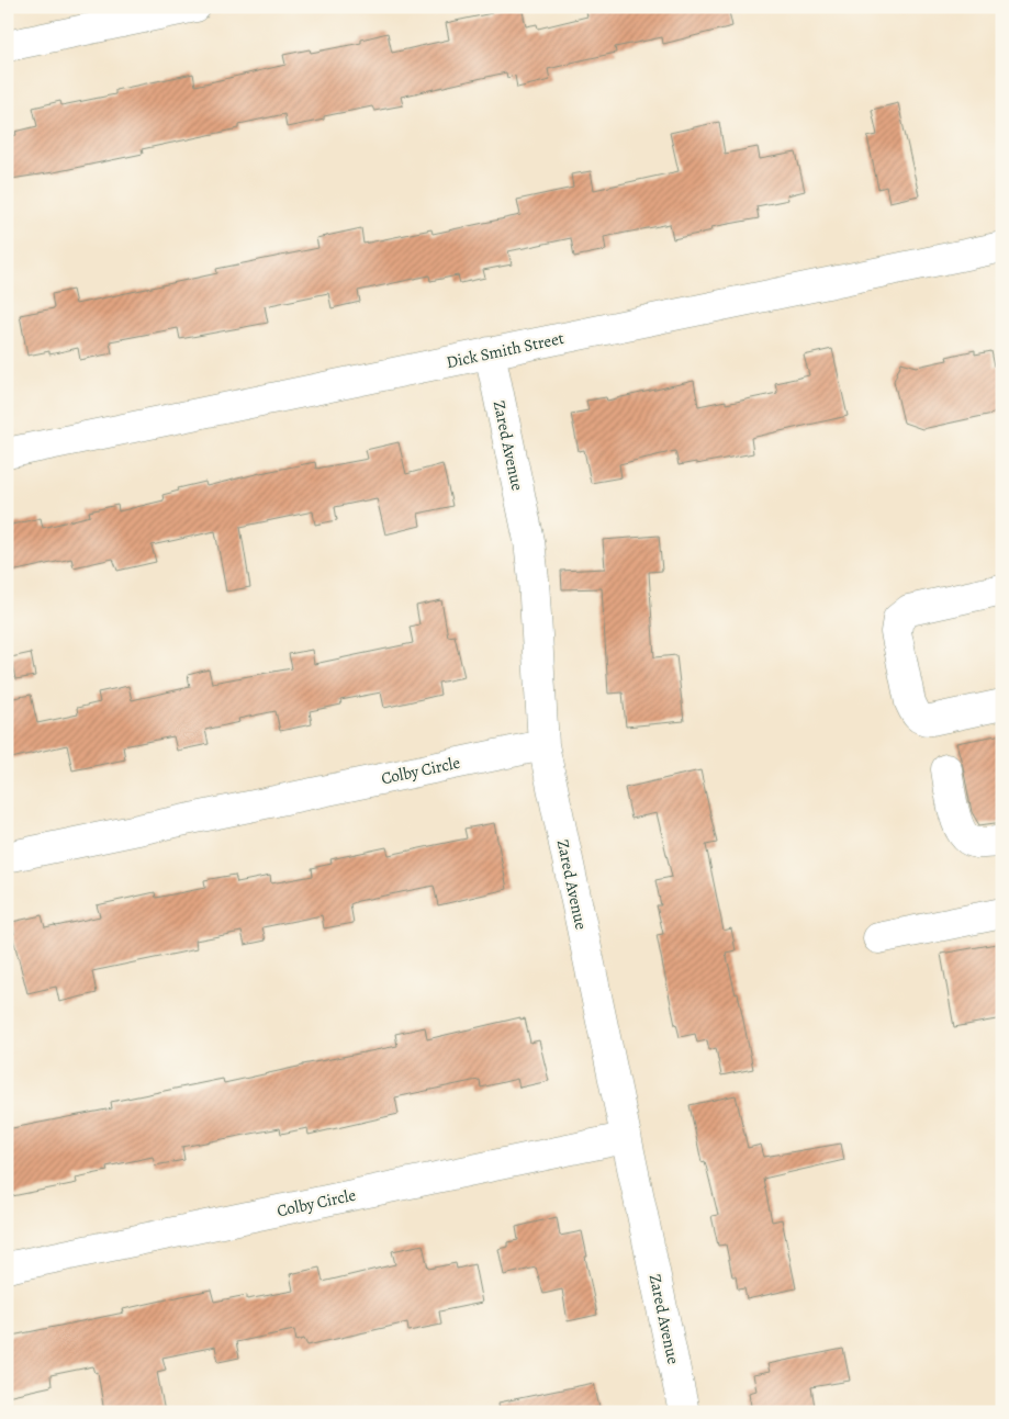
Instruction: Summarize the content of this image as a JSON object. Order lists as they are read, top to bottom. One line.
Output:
{"streets":{"street":["Dick Smith Street","Zared Avenue","Colby Circle"]},"crossings":[["Dick Smith Street","Zared Avenue"],["Zared Avenue","Colby Circle"]]}
